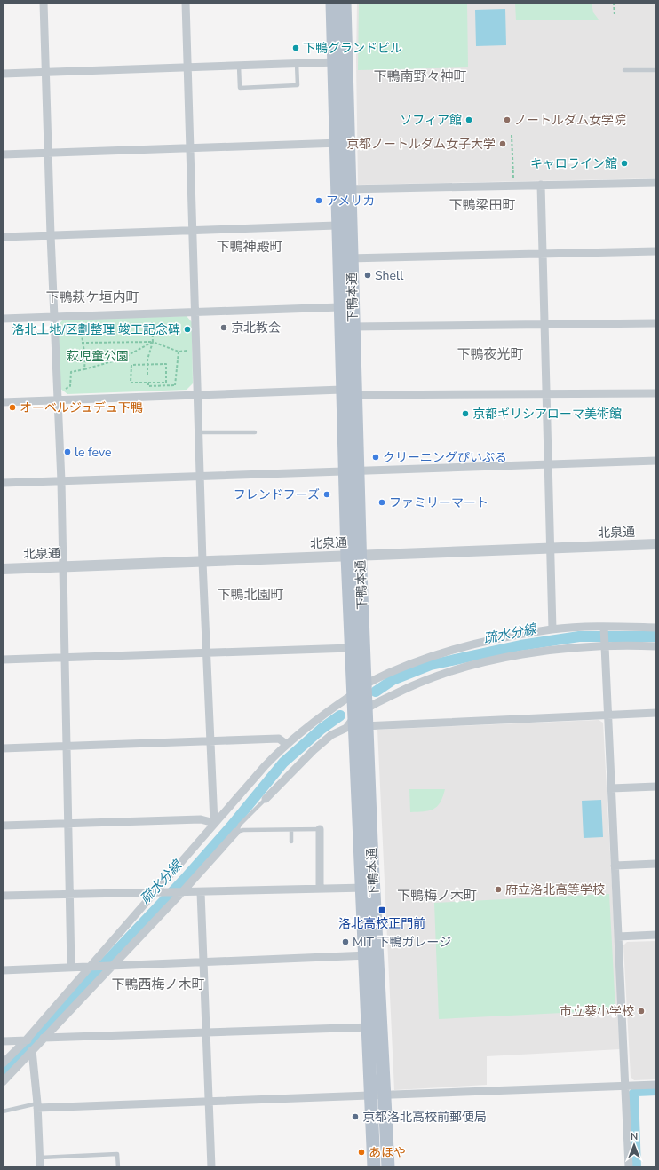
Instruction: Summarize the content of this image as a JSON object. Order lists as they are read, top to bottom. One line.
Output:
{"streets":{"main road":["下鴨本通"],"street":["北泉通"]},"crossings":[["下鴨本通","北泉通"]],"districts":["下鴨南野々神町","下鴨梁田町","下鴨神殿町","下鴨萩ケ垣内町","下鴨夜光町","下鴨北園町","下鴨梅ノ木町","下鴨西梅ノ木町"],"water":["疏水分線"],"parks":["萩児童公園"],"places":{"other":["下鴨グランドビル","ソフィア館","ノートルダム女学院","京都ノートルダム女子大学","キャロライン館","アメリカ","Shell","京北教会","洛北土地/区劃整理 竣工記念碑","オーベルジュデュ下鴨","京都ギリシアローマ美術館","le feve","クリーニングぴいぷる","フレンドフーズ","ファミリーマート","府立洛北高等学校","MIT 下鴨ガレージ","市立葵小学校","京都洛北高校前郵便局","あほや"],"transit":["洛北高校正門前"]},"north":"top"}
